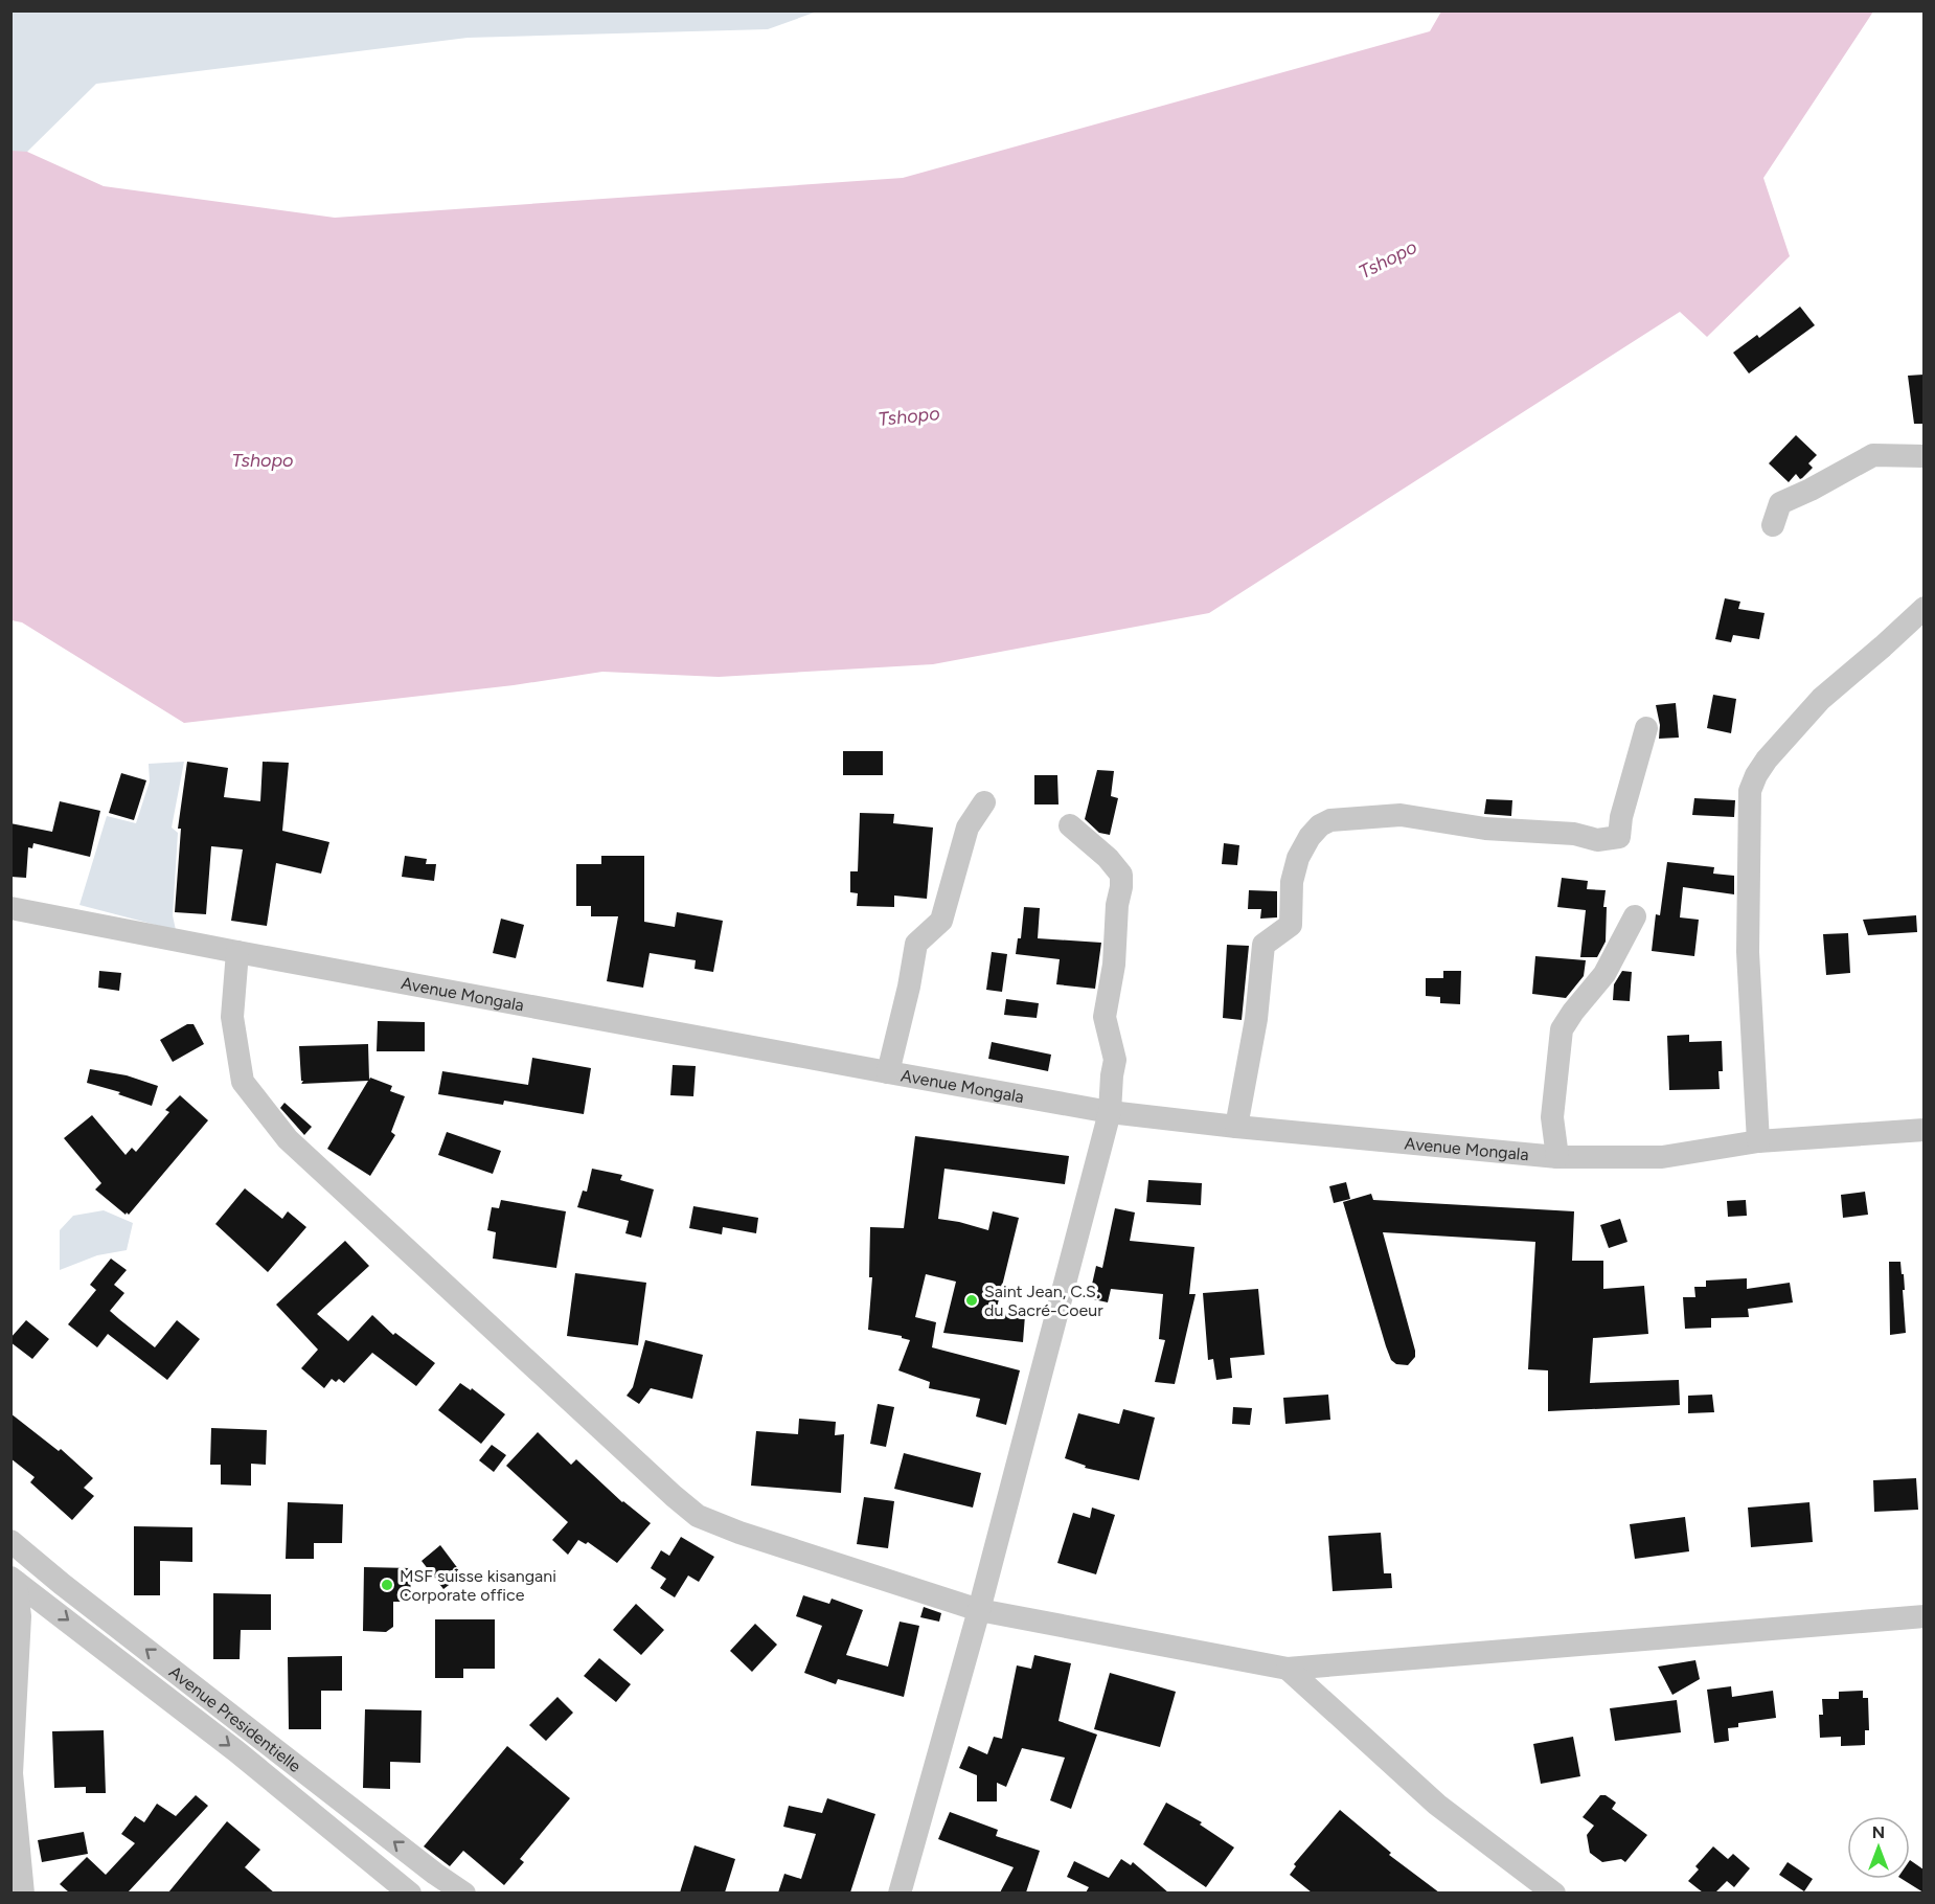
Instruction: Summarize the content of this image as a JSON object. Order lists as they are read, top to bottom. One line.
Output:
{"streets":{"street":["Avenue Mongala","Avenue Presidentielle"]},"water":["Tshopo"],"places":["Saint Jean, C.S. du Sacré-Coeur","MSF suisse kisangani Corporate office"],"north":"top"}
